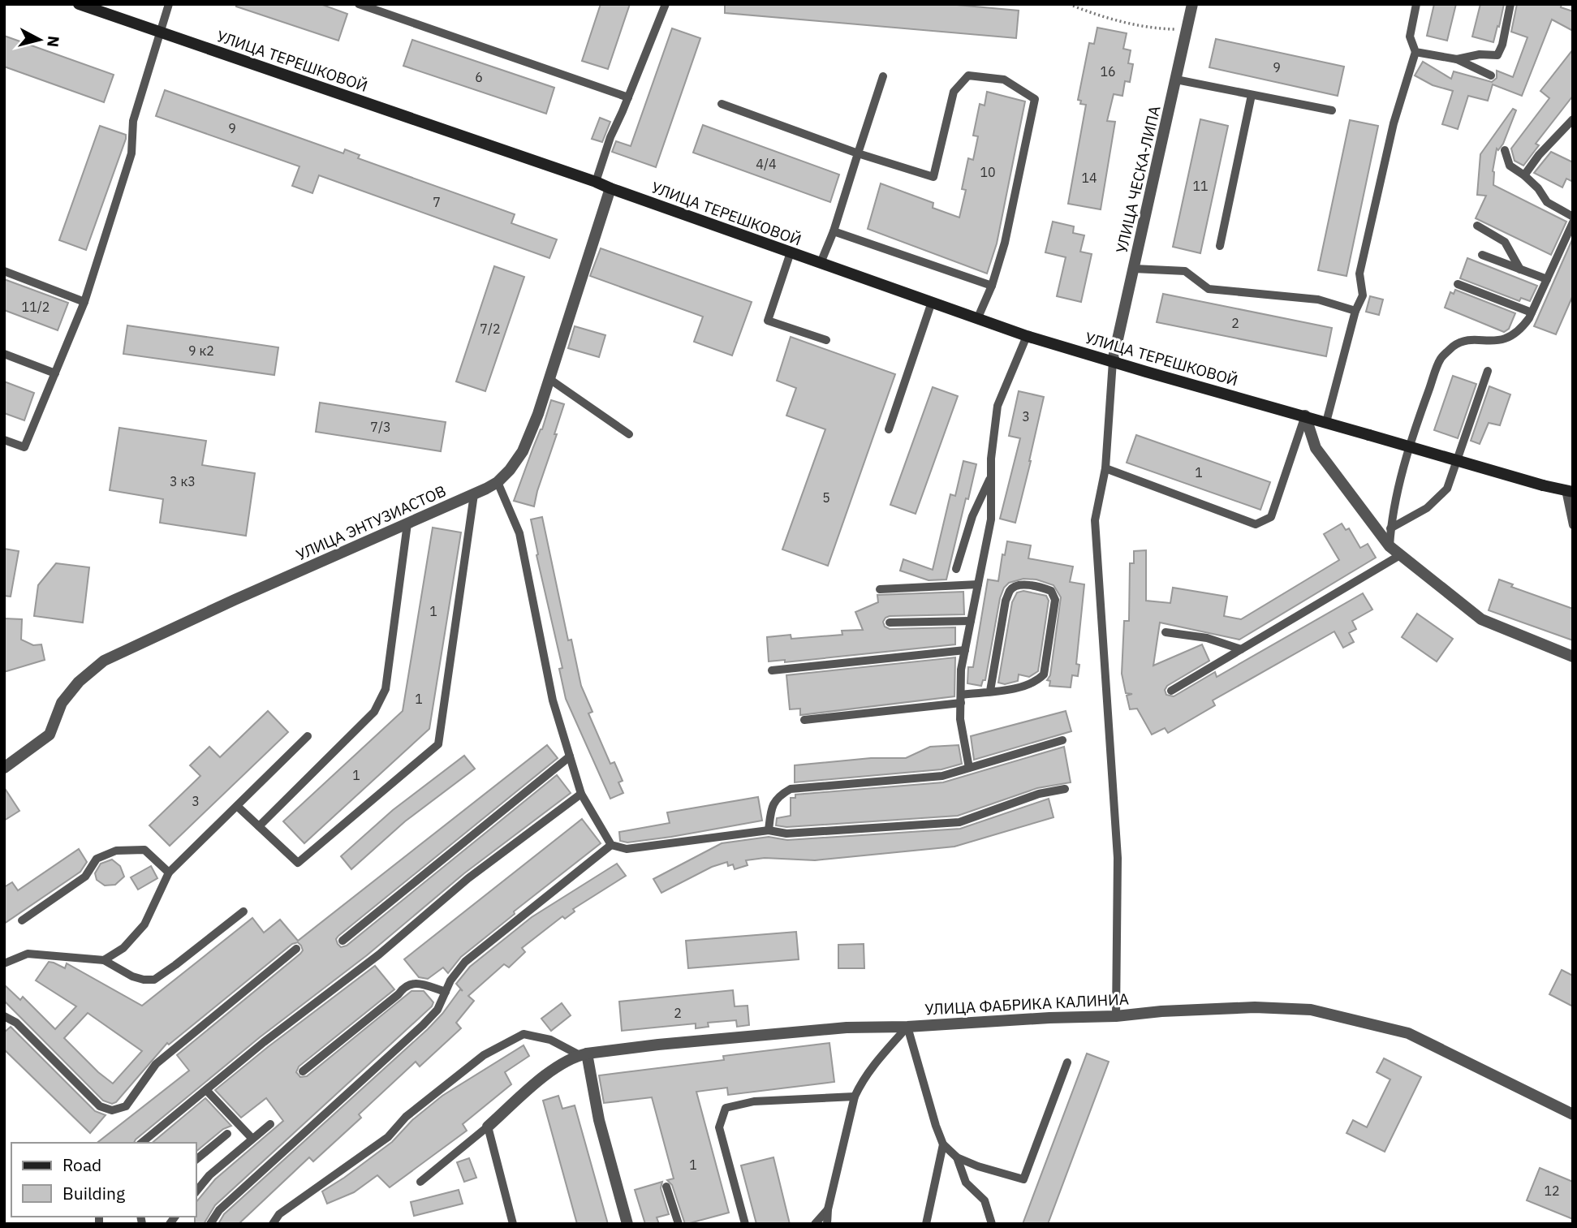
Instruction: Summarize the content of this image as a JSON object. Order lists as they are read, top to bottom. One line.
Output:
{"streets":{"main road":["УЛИЦА ТЕРЕШКОВОЙ"],"street":["УЛИЦА ЧЕСКА-ЛИПА","УЛИЦА ЭНТУЗИАСТОВ","УЛИЦА ФАБРИКА КАЛИНИА"]},"crossings":[["УЛИЦА ТЕРЕШКОВОЙ","УЛИЦА ЧЕСКА-ЛИПА"],["УЛИЦА ТЕРЕШКОВОЙ","УЛИЦА ЭНТУЗИАСТОВ"]],"house_numbers":["9","16","6","9","4/4","10","14","11","7","11/2","2","7/2","9 к2","3","7/3","1","3 к3","5","1","1","1","3","2","1","12"],"legend":["Road","Building"],"north":"right"}
